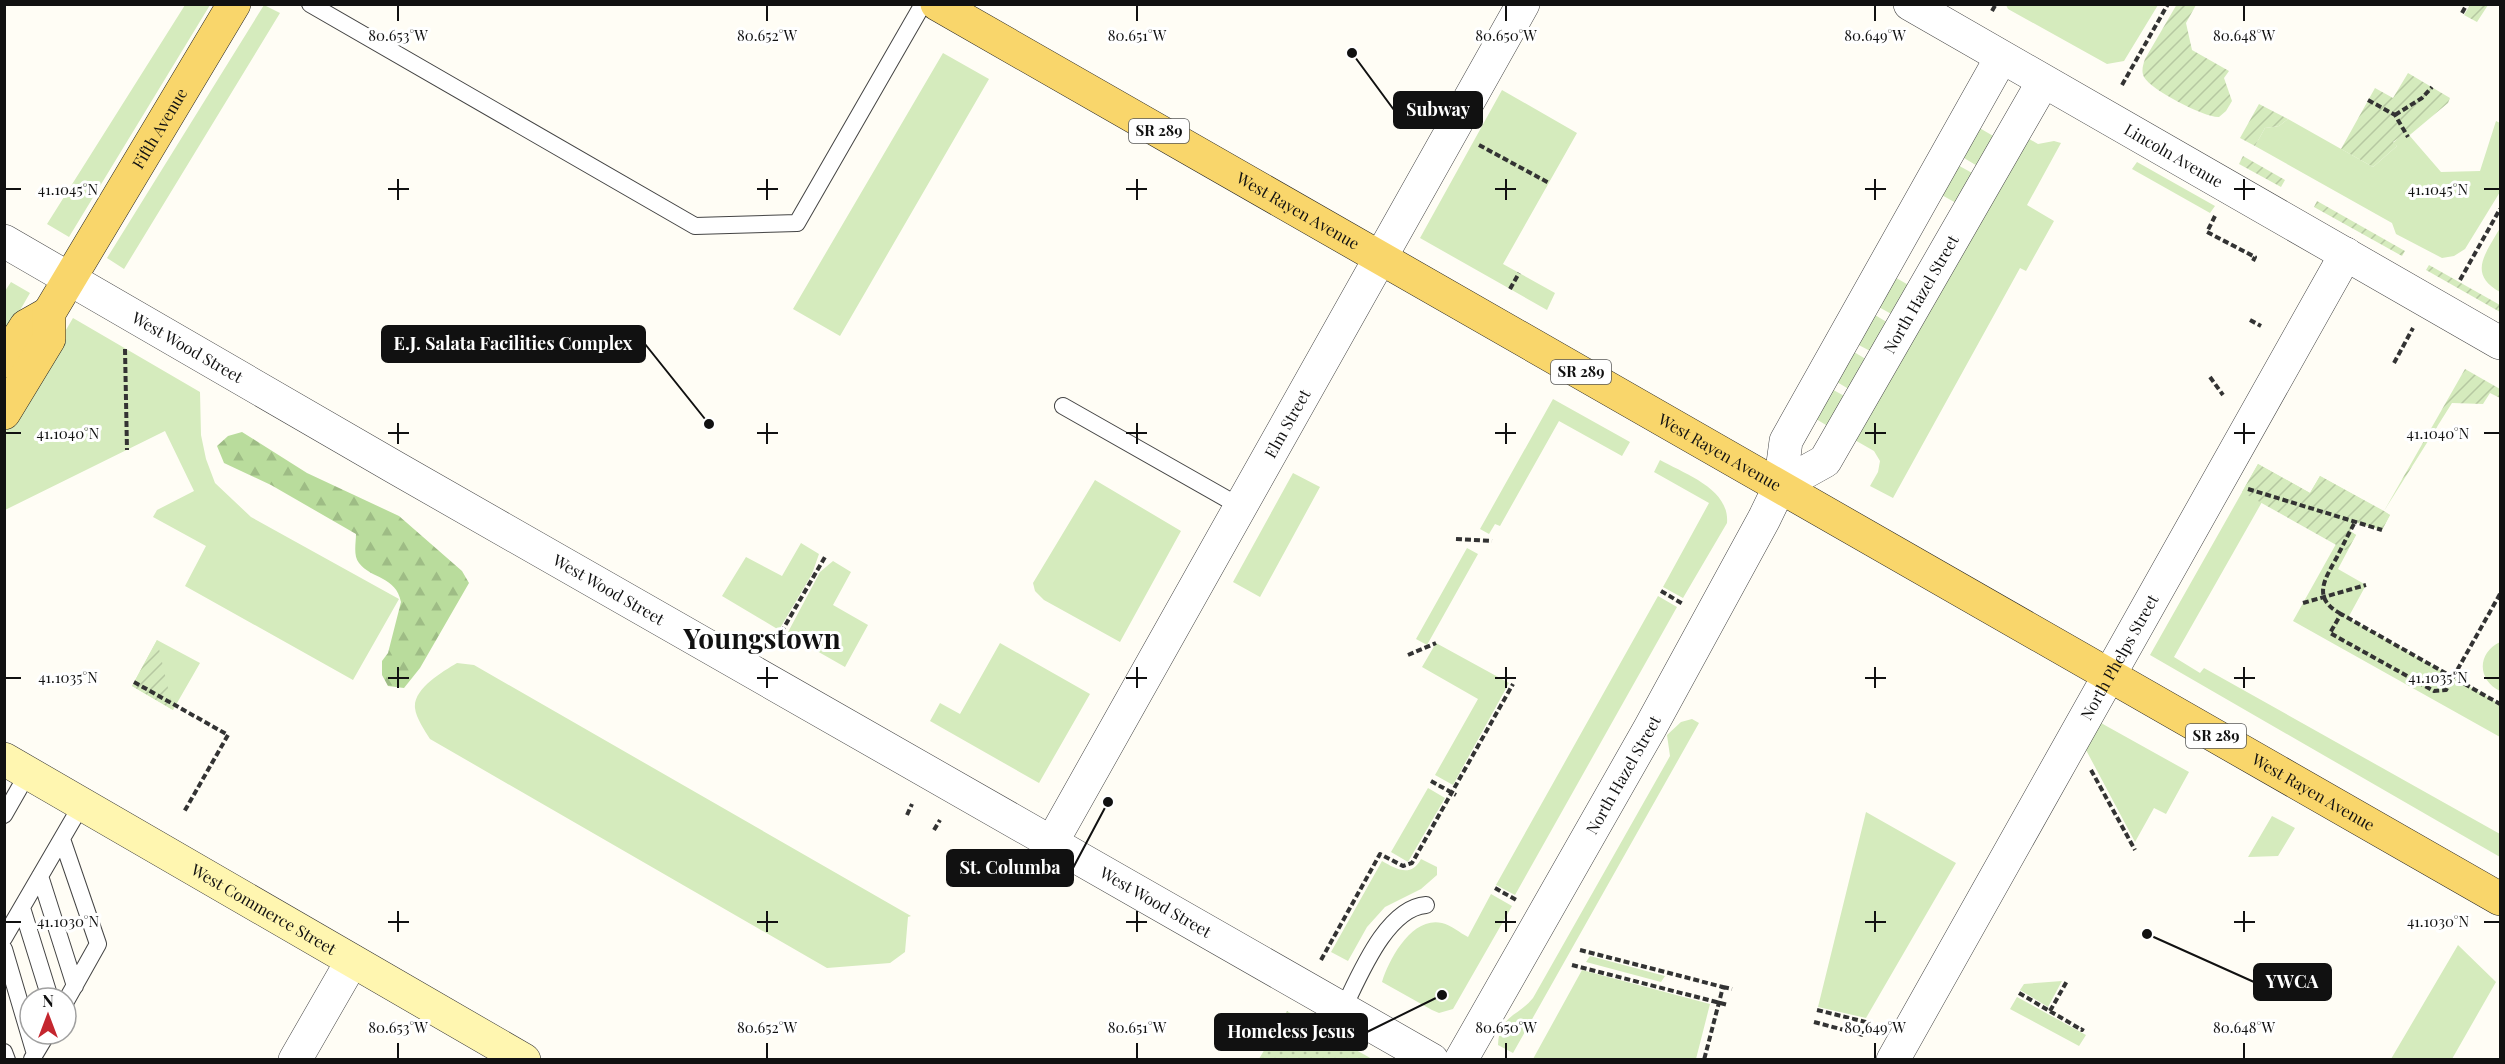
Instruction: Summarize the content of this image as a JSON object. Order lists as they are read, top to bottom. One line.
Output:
{"streets":{"main road":["Fifth Avenue","SR 289","West Rayen Avenue","West Commerce Street"],"street":["Lincoln Avenue","North Hazel Street","West Wood Street","Elm Street","North Phelps Street"]},"crossings":[["Fifth Avenue","West Wood Street"],["Lincoln Avenue","North Hazel Street"],["Lincoln Avenue","North Phelps Street"],["West Rayen Avenue","North Hazel Street"],["West Rayen Avenue","Elm Street"],["West Rayen Avenue","North Phelps Street"],["West Wood Street","Elm Street"]],"districts":["Youngstown"],"places":["Subway","E.J. Salata Facilities Complex","St. Columba","YWCA","Homeless Jesus"],"north":"top","coordinates":["80.653°W","80.652°W","80.651°W","80.650°W","80.649°W","80.648°W","41.1045°N","41.1040°N","41.1035°N","41.1030°N"]}
